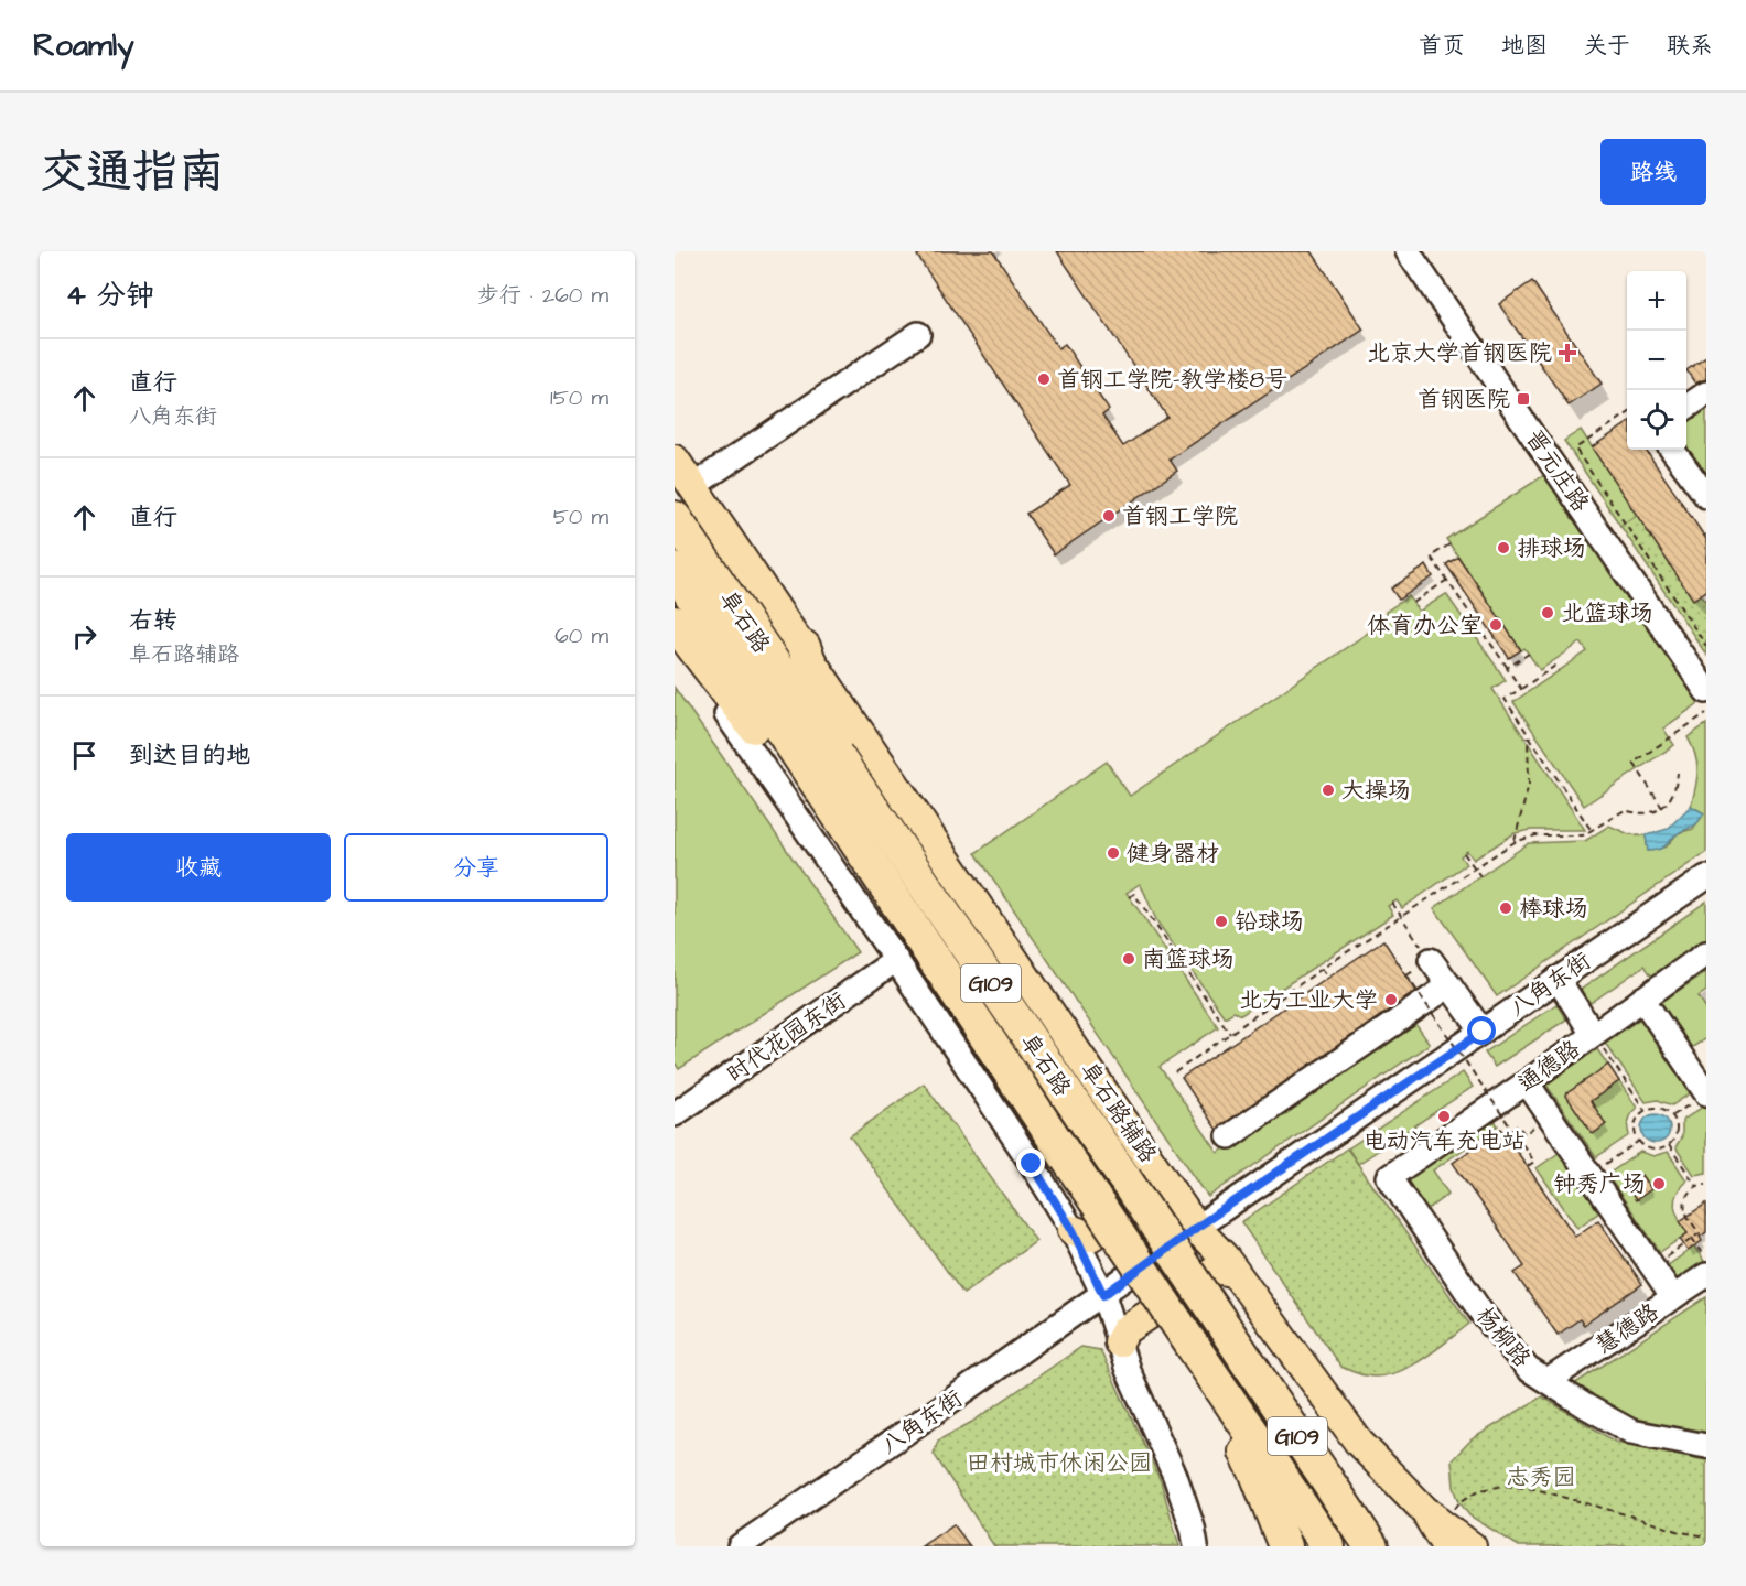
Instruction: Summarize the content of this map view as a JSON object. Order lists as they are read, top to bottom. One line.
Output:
{"streets":{"highway":["阜石路","G109"],"main road":["阜石路辅路"],"street":["晋元庄路","八角东街","时代花园东街","通德路","慧德路","杨柳路"]},"crossings":[["阜石路","阜石路辅路"],["八角东街","阜石路辅路"],["通德路","杨柳路"],["慧德路","杨柳路"]],"parks":["田村城市休闲公园","志秀园"],"places":{"health":["北京大学首钢医院"],"other":["首钢工学院-教学楼8号","首钢工学院","排球场","北篮球场","体育办公室","大操场","健身器材","棒球场","铅球场","南篮球场","北方工业大学","电动汽车充电站","钟秀广场"],"transit":["首钢医院"]},"page":{"header":"Roamly","nav":["首页","地图","关于","联系"],"title":"交通指南","buttons":["路线",["收藏","分享"]],"heading":["4 分钟","步行 · 260 m"],"map_buttons":["+","−"],"list":[["直行","八角东街","150 m"],["直行","50 m"],["右转","阜石路辅路","60 m"],"到达目的地"]}}
